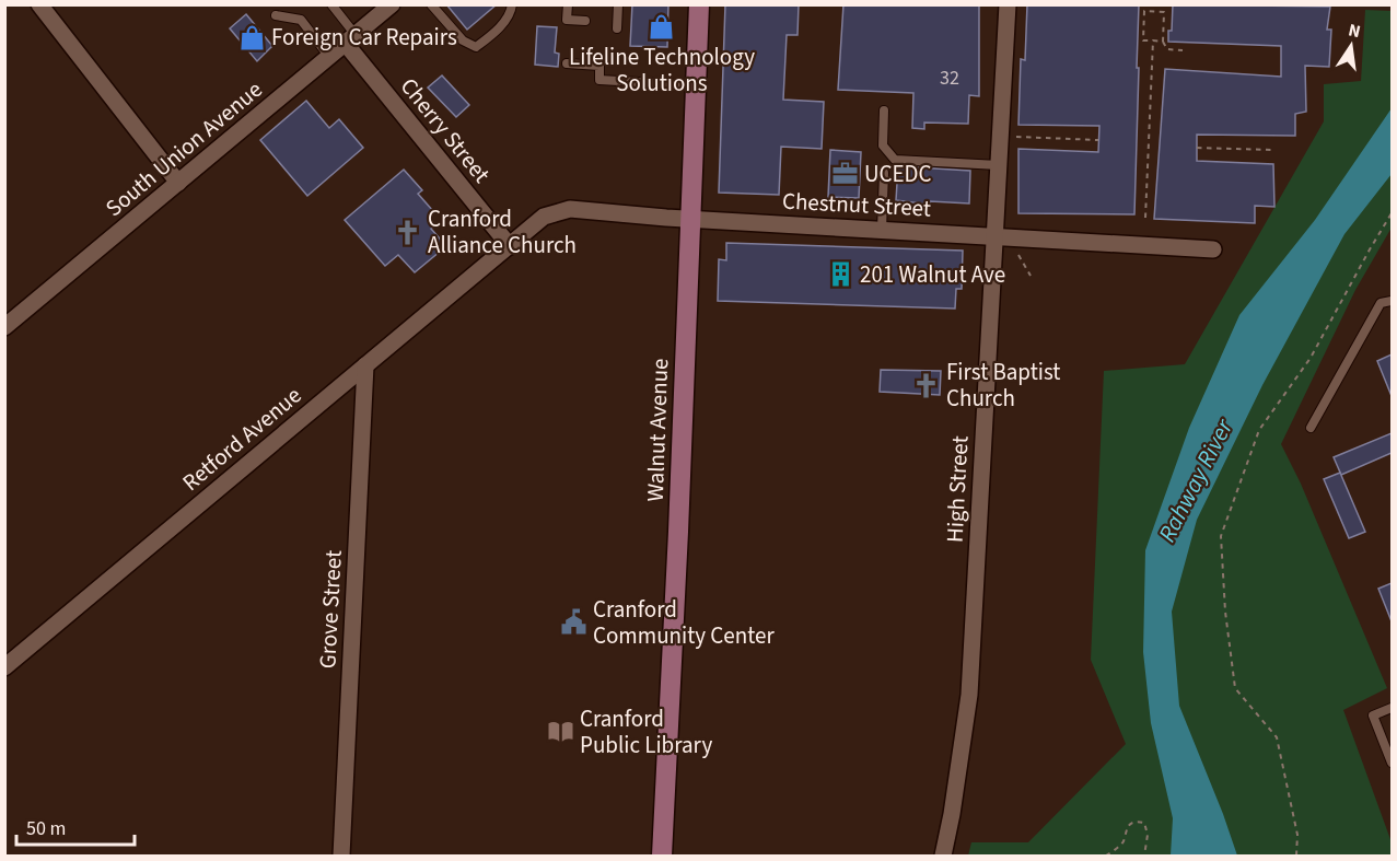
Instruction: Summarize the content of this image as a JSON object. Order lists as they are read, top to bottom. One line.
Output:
{"streets":{"street":["Cherry Street","South Union Avenue","Chestnut Street","Walnut Avenue","Retford Avenue","High Street","Grove Street"]},"crossings":[["Cherry Street","South Union Avenue"],["Cherry Street","Chestnut Street"],["Cherry Street","Retford Avenue"],["Chestnut Street","Walnut Avenue"],["Chestnut Street","Retford Avenue"],["Chestnut Street","High Street"],["Retford Avenue","Grove Street"]],"water":["Rahway River"],"places":{"shop":["Lifeline Technology Solutions","Foreign Car Repairs"],"office":["UCEDC"],"church":["Cranford Alliance Church","First Baptist Church"],"building":["201 Walnut Ave"],"public building":["Cranford Community Center"],"library":["Cranford Public Library"]},"house_numbers":["32"],"scale_bar":"50 m","north":"top"}
